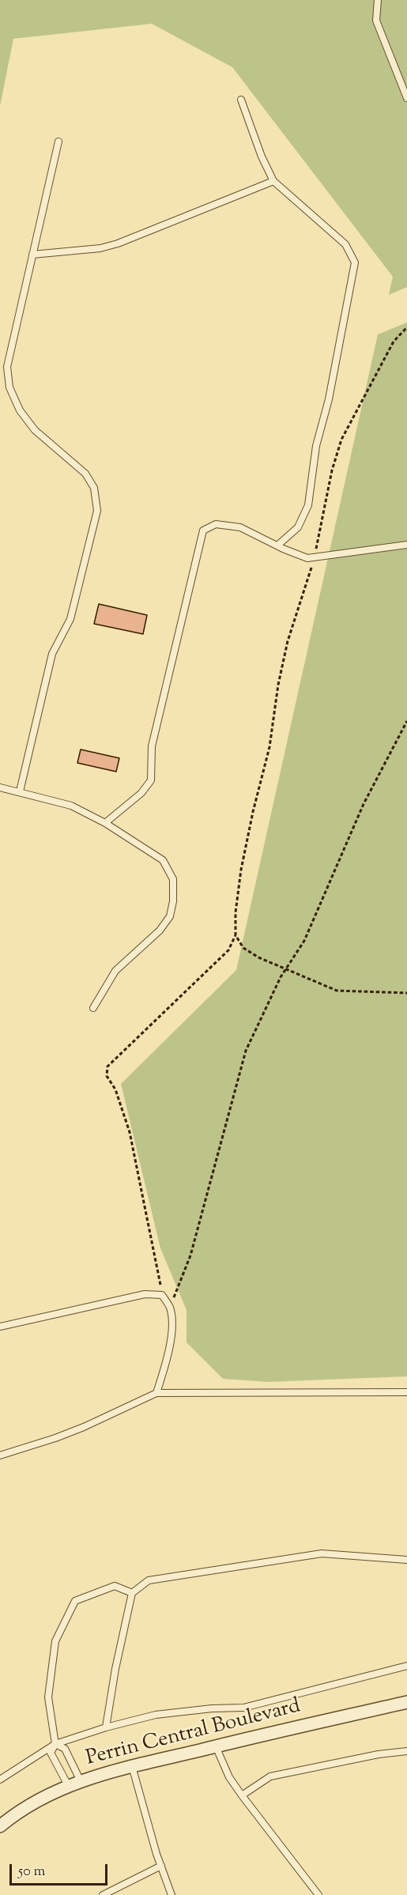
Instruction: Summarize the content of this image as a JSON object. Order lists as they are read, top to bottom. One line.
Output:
{"streets":{"street":["Perrin Central Boulevard"]},"scale_bar":"50 m"}
